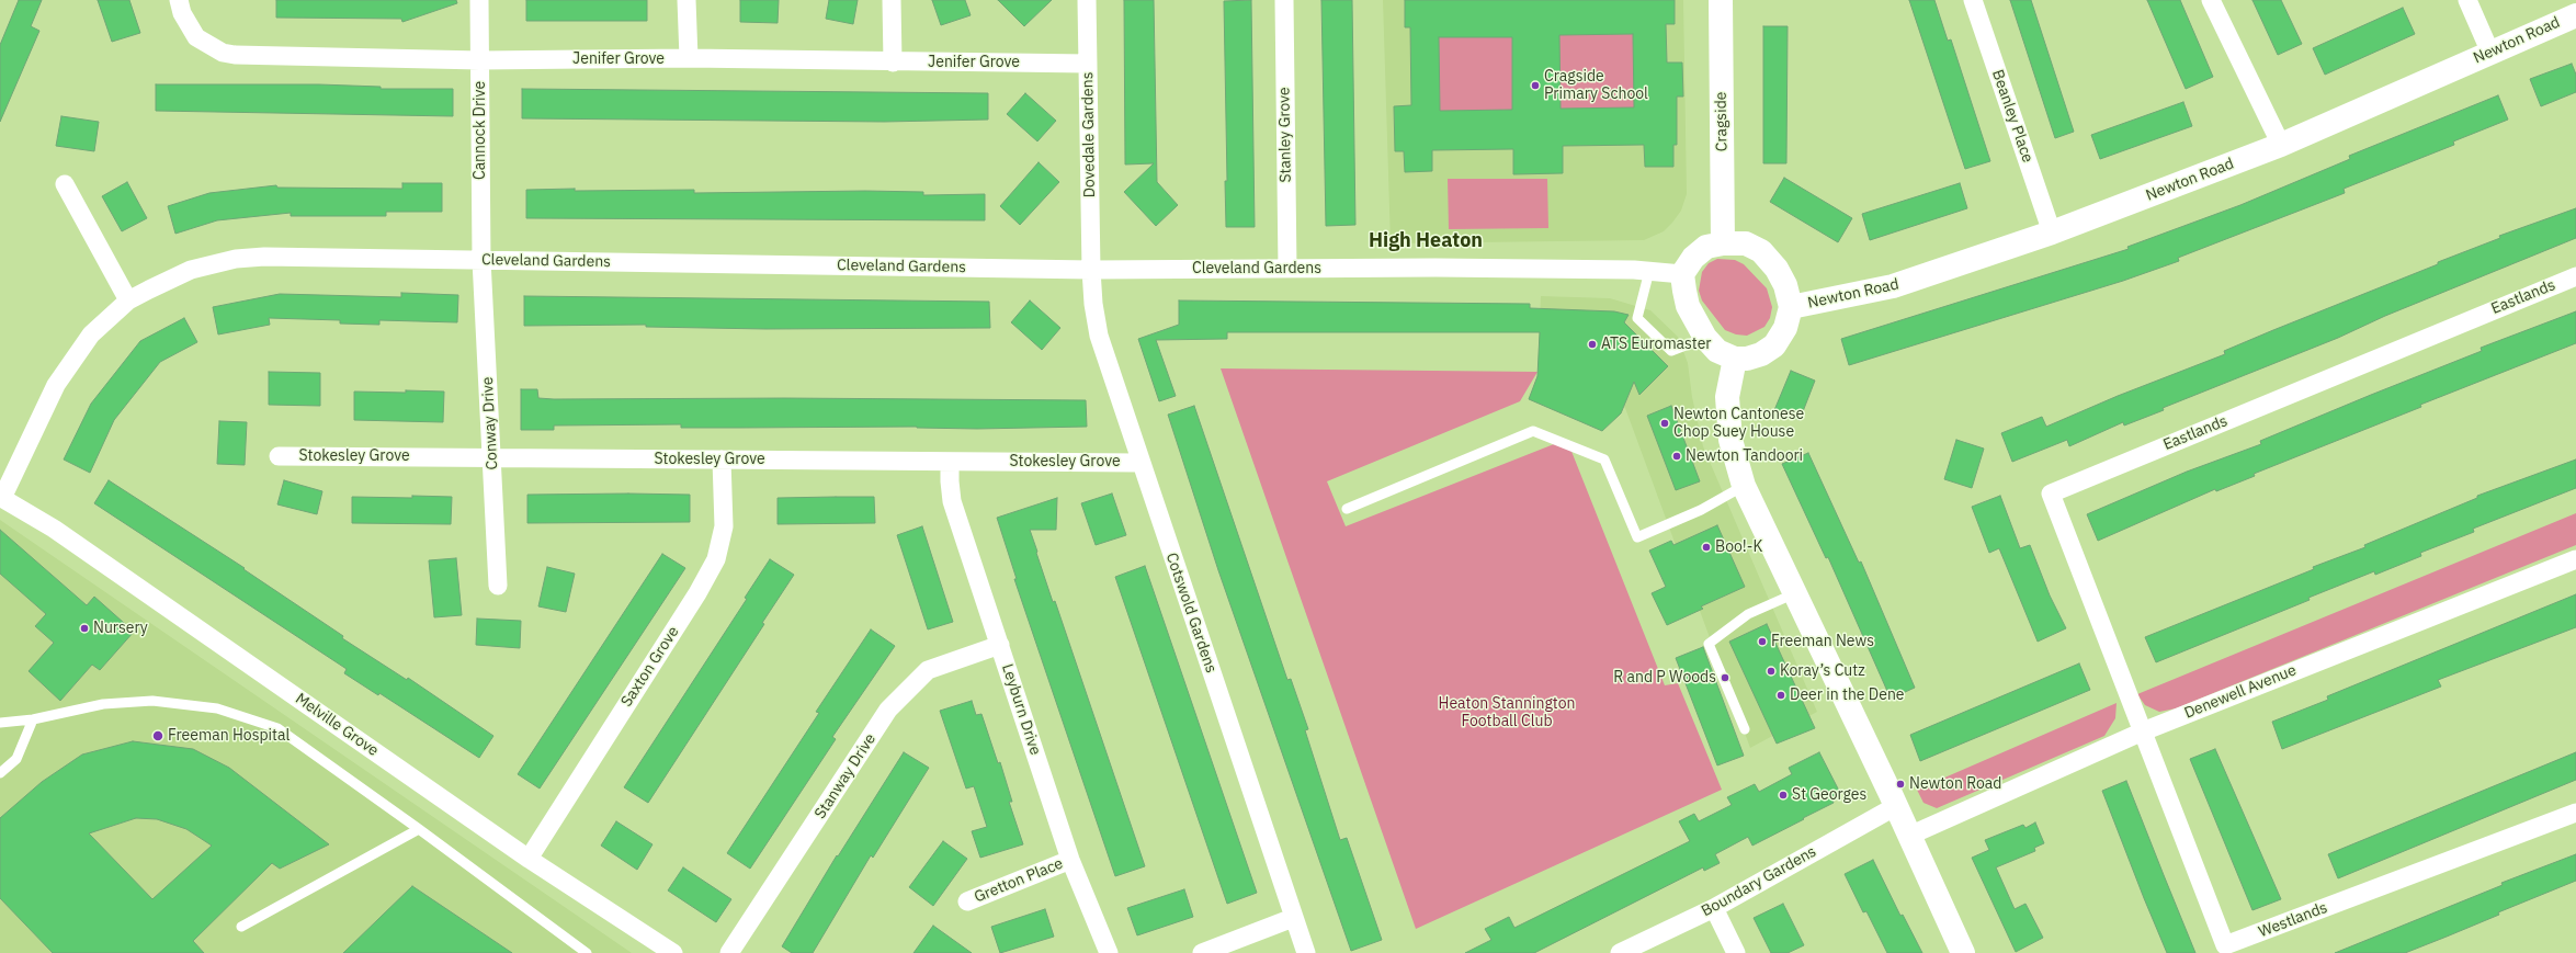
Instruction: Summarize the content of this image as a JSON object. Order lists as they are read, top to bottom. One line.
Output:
{"streets":{"street":["Newton Road","Jenifer Grove","Beanley Place","Cragside","Cannock Drive","Dovedale Gardens","Stanley Grove","Cleveland Gardens","Eastlands","Conway Drive","Stokesley Grove","Cotswold Gardens","Saxton Grove","Denewell Avenue","Leyburn Drive","Melville Grove","Stanway Drive","Gretton Place","Boundary Gardens","Westlands"]},"crossings":[["Newton Road","Beanley Place"],["Newton Road","Cragside"],["Newton Road","Cleveland Gardens"],["Jenifer Grove","Cannock Drive"],["Jenifer Grove","Dovedale Gardens"],["Cragside","Cleveland Gardens"],["Cannock Drive","Cleveland Gardens"],["Cannock Drive","Conway Drive"],["Dovedale Gardens","Cleveland Gardens"],["Dovedale Gardens","Cotswold Gardens"],["Stanley Grove","Cleveland Gardens"],["Cleveland Gardens","Conway Drive"],["Cleveland Gardens","Cotswold Gardens"],["Cleveland Gardens","Melville Grove"],["Eastlands","Denewell Avenue"],["Eastlands","Westlands"],["Conway Drive","Stokesley Grove"],["Stokesley Grove","Cotswold Gardens"],["Stokesley Grove","Saxton Grove"],["Stokesley Grove","Leyburn Drive"],["Saxton Grove","Melville Grove"],["Denewell Avenue","Westlands"],["Leyburn Drive","Stanway Drive"],["Leyburn Drive","Gretton Place"]],"districts":["High Heaton"],"parks":["Heaton Stannington Football Club"],"places":["Cragside Primary School","ATS Euromaster","Newton Cantonese Chop Suey House","Newton Tandoori","Boo!-K","Nursery","Freeman News","Koray’s Cutz","R and P Woods","Deer in the Dene","Freeman Hospital","Newton Road","St Georges"]}
